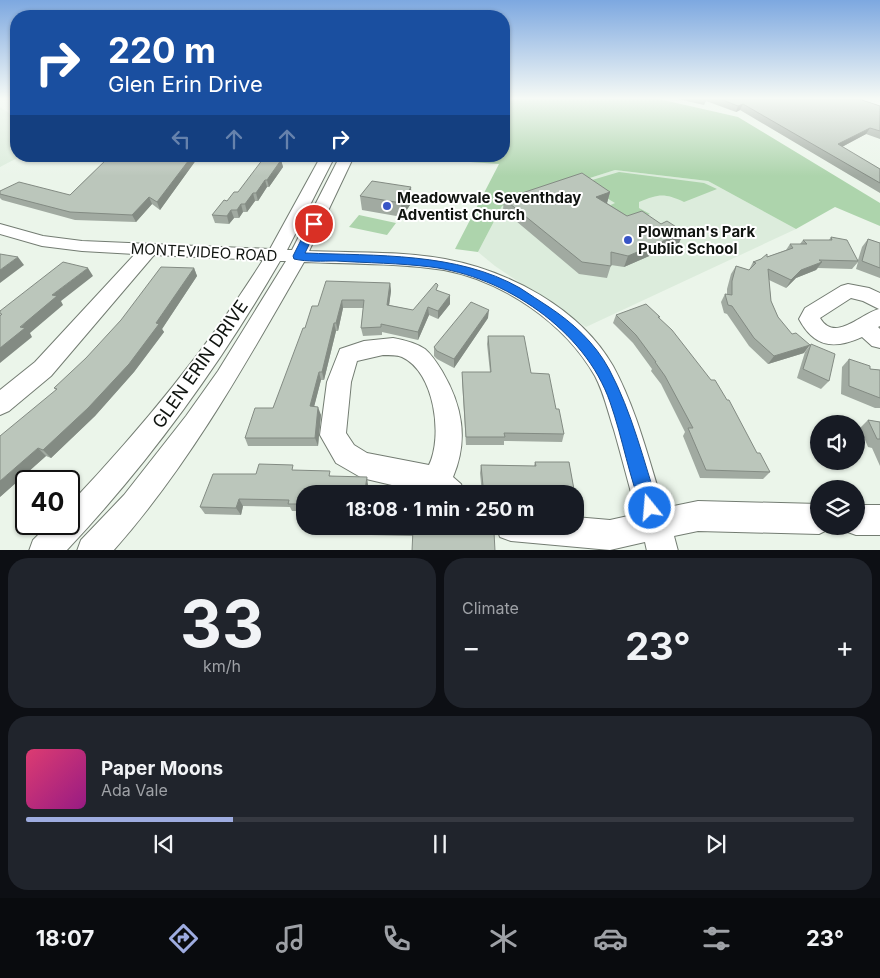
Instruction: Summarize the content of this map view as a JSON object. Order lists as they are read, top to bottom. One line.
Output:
{"streets":{"street":["MONTEVIDEO ROAD","GLEN ERIN DRIVE"]},"crossings":[["MONTEVIDEO ROAD","GLEN ERIN DRIVE"]],"places":["Meadowvale Seventhday Adventist Church","Plowman's Park Public School"],"page":{"turn":["220 m","Glen Erin Drive"],"limit":"40","trip":"18:08 · 1 min · 250 m","tile":[["33","km/h"],"Climate"],"heat":["−","23°","+"],"song":["Paper Moons","Ada Vale"],"tabs":["18:07","23°"]}}
